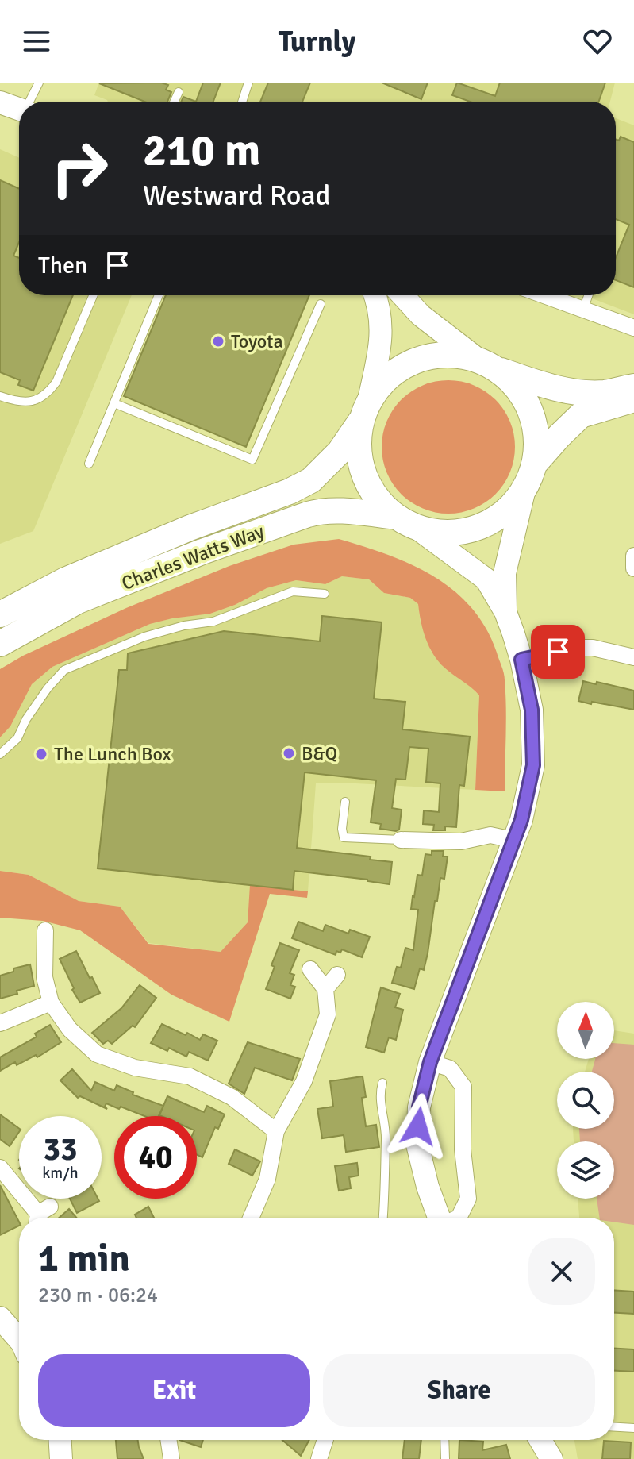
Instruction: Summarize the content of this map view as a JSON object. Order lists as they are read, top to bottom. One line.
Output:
{"streets":{"main road":["Charles Watts Way"]},"places":["Toyota","B&Q","The Lunch Box"],"north":"top","page":{"header":"Turnly","turn":["210 m","Westward Road"],"then":"Then","speed":"33 km/h","limit":"40","heading":["1 min","230 m · 06:24"],"buttons":["Exit","Share"]}}
